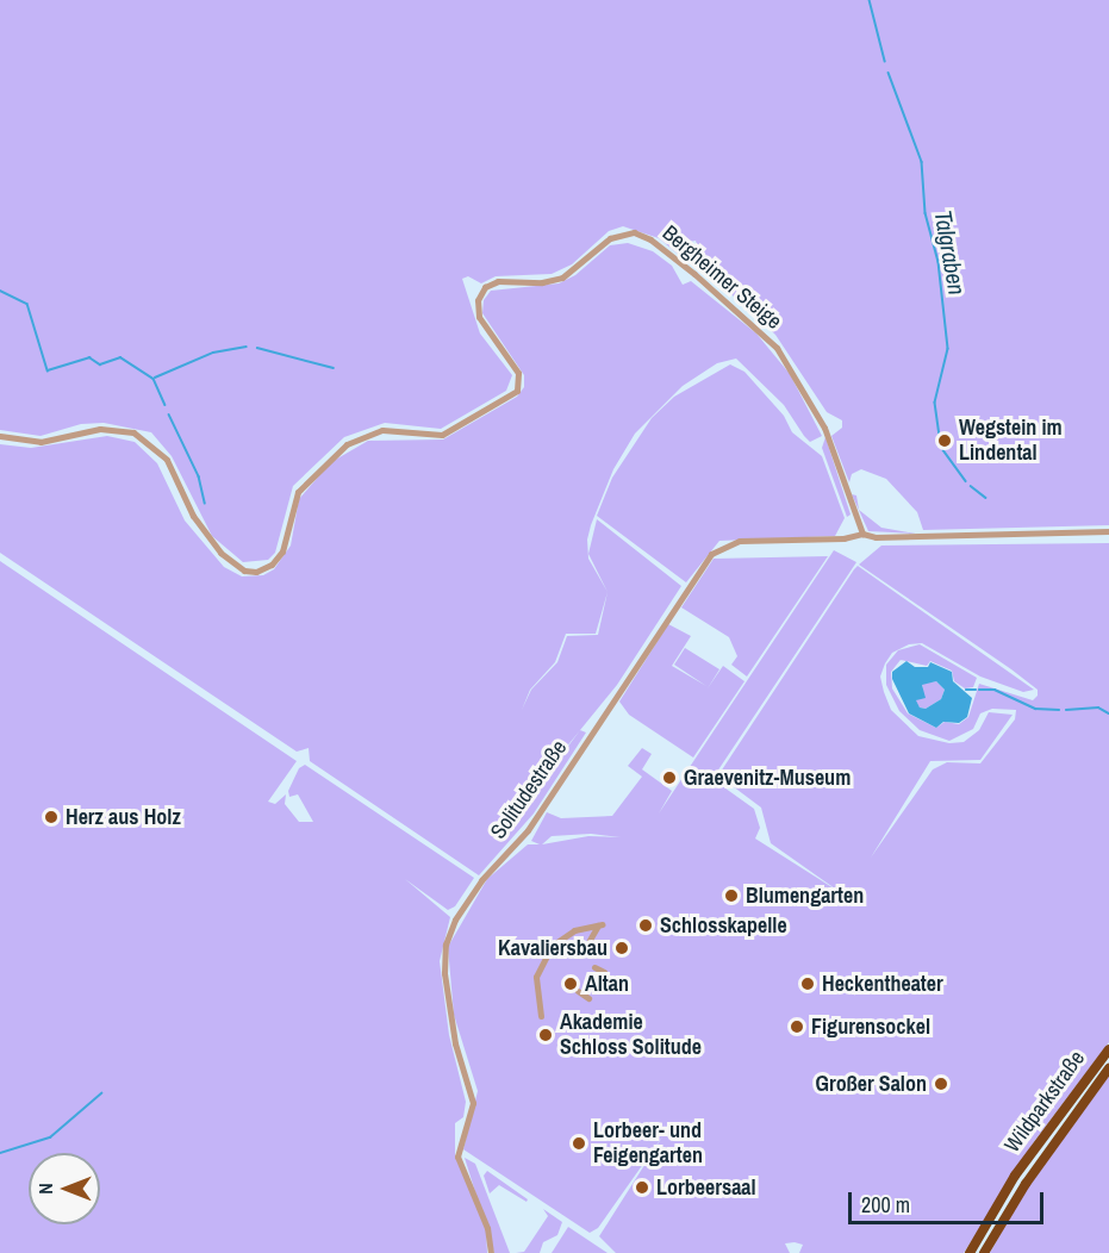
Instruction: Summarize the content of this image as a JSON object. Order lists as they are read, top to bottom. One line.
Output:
{"streets":{"highway":["Wildparkstraße"],"street":["Bergheimer Steige","Solitudestraße"]},"crossings":[["Bergheimer Steige","Solitudestraße"]],"water":["Talgraben"],"places":["Wegstein im Lindental","Graevenitz-Museum","Herz aus Holz","Blumengarten","Schlosskapelle","Kavaliersbau","Altan","Heckentheater","Figurensockel","Akademie Schloss Solitude","Großer Salon","Lorbeer- und Feigengarten","Lorbeersaal"],"scale_bar":"200 m","north":"left"}
